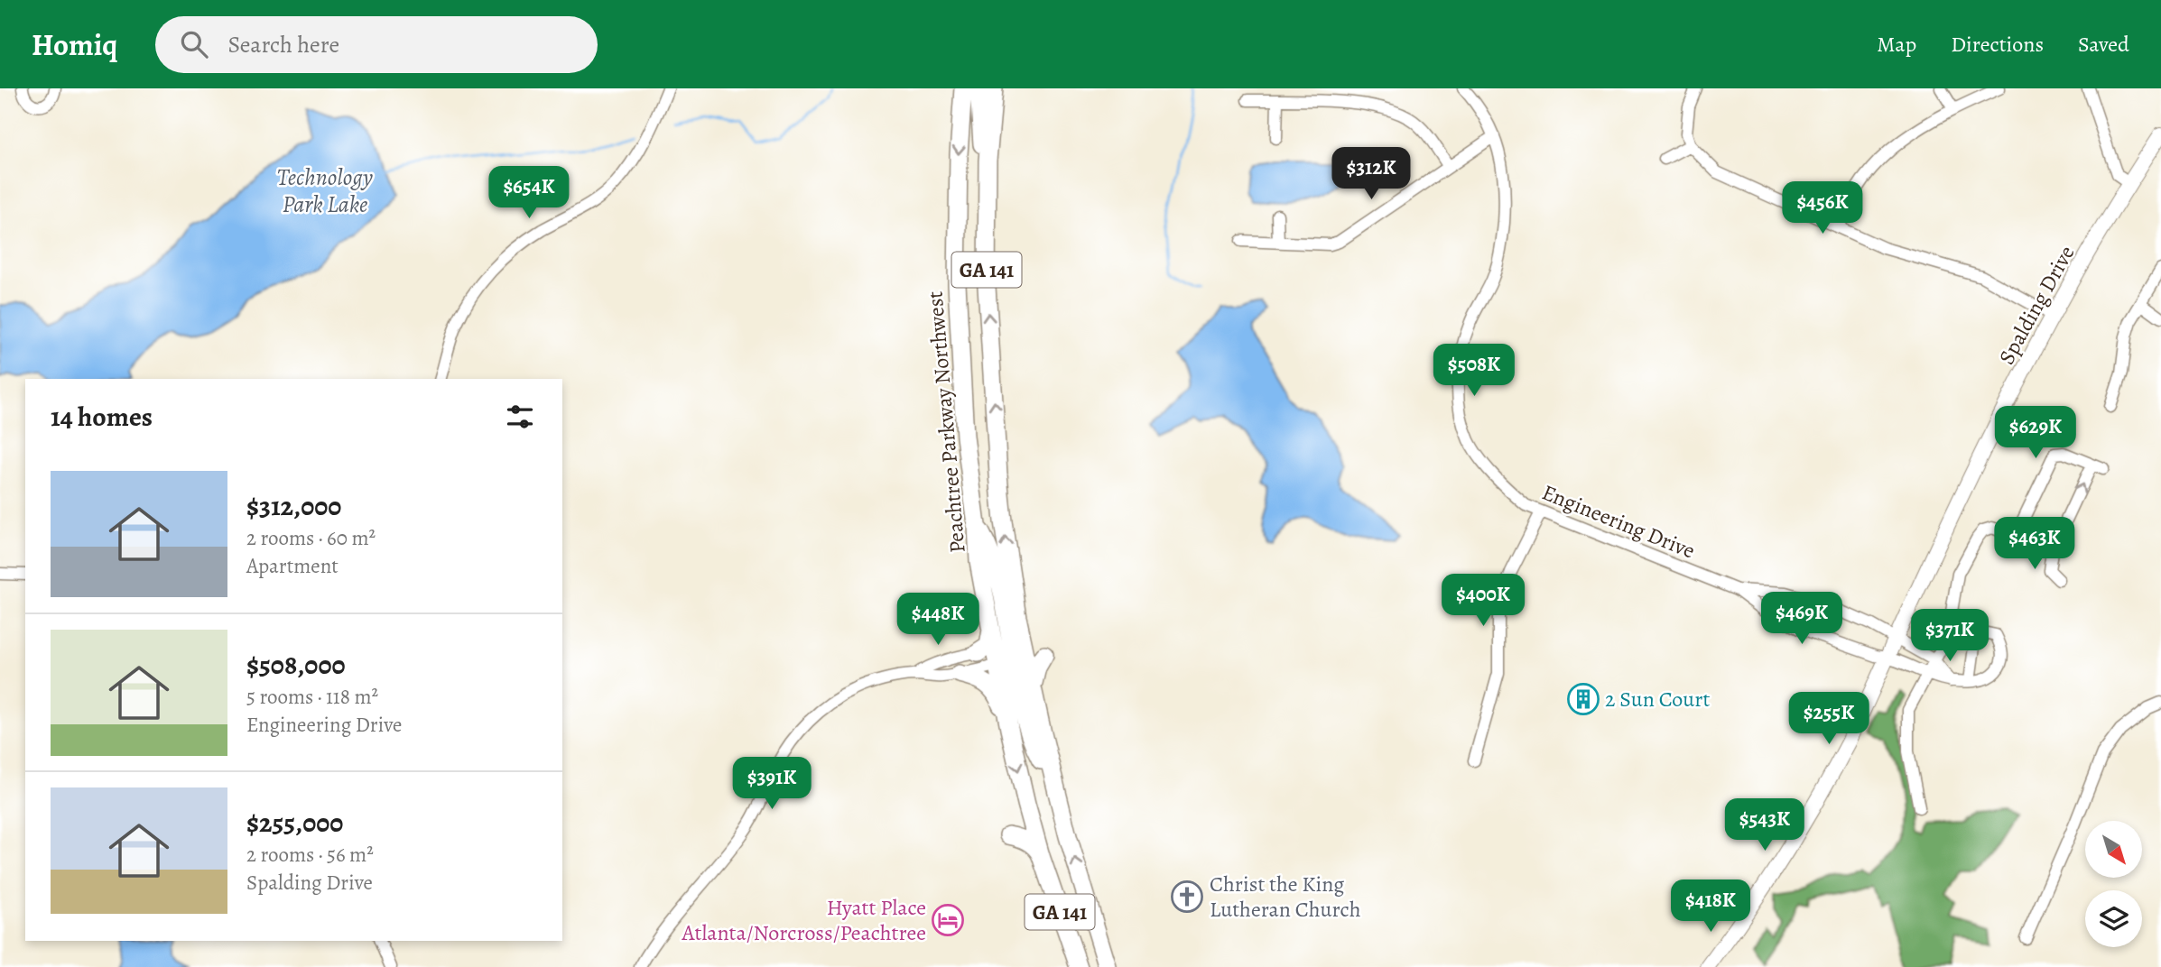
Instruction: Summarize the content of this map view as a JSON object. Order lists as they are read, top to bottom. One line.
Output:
{"streets":{"highway":["GA 141","Peachtree Parkway Northwest"],"main road":["Spalding Drive"],"street":["Engineering Drive"]},"crossings":[["Spalding Drive","Engineering Drive"]],"water":["Technology Park Lake"],"places":{"building":["2 Sun Court"],"church":["Christ the King Lutheran Church"],"hotel":["Hyatt Place Atlanta/Norcross/Peachtree"]},"north":"bottom right","page":{"header":"Homiq","search":"Search here","nav":["Map","Directions","Saved"],"price":["$312K","$654K","$456K","$508K","$629K","$463K","$400K","$469K","$448K","$371K","$255K","$391K","$543K","$418K"],"heading":"14 homes","list":[{"name":"$312,000","note":"2 rooms · 60 m² · Apartment"},{"name":"$508,000","note":"5 rooms · 118 m² · Engineering Drive"},{"name":"$255,000","note":"2 rooms · 56 m² · Spalding Drive"}]}}
